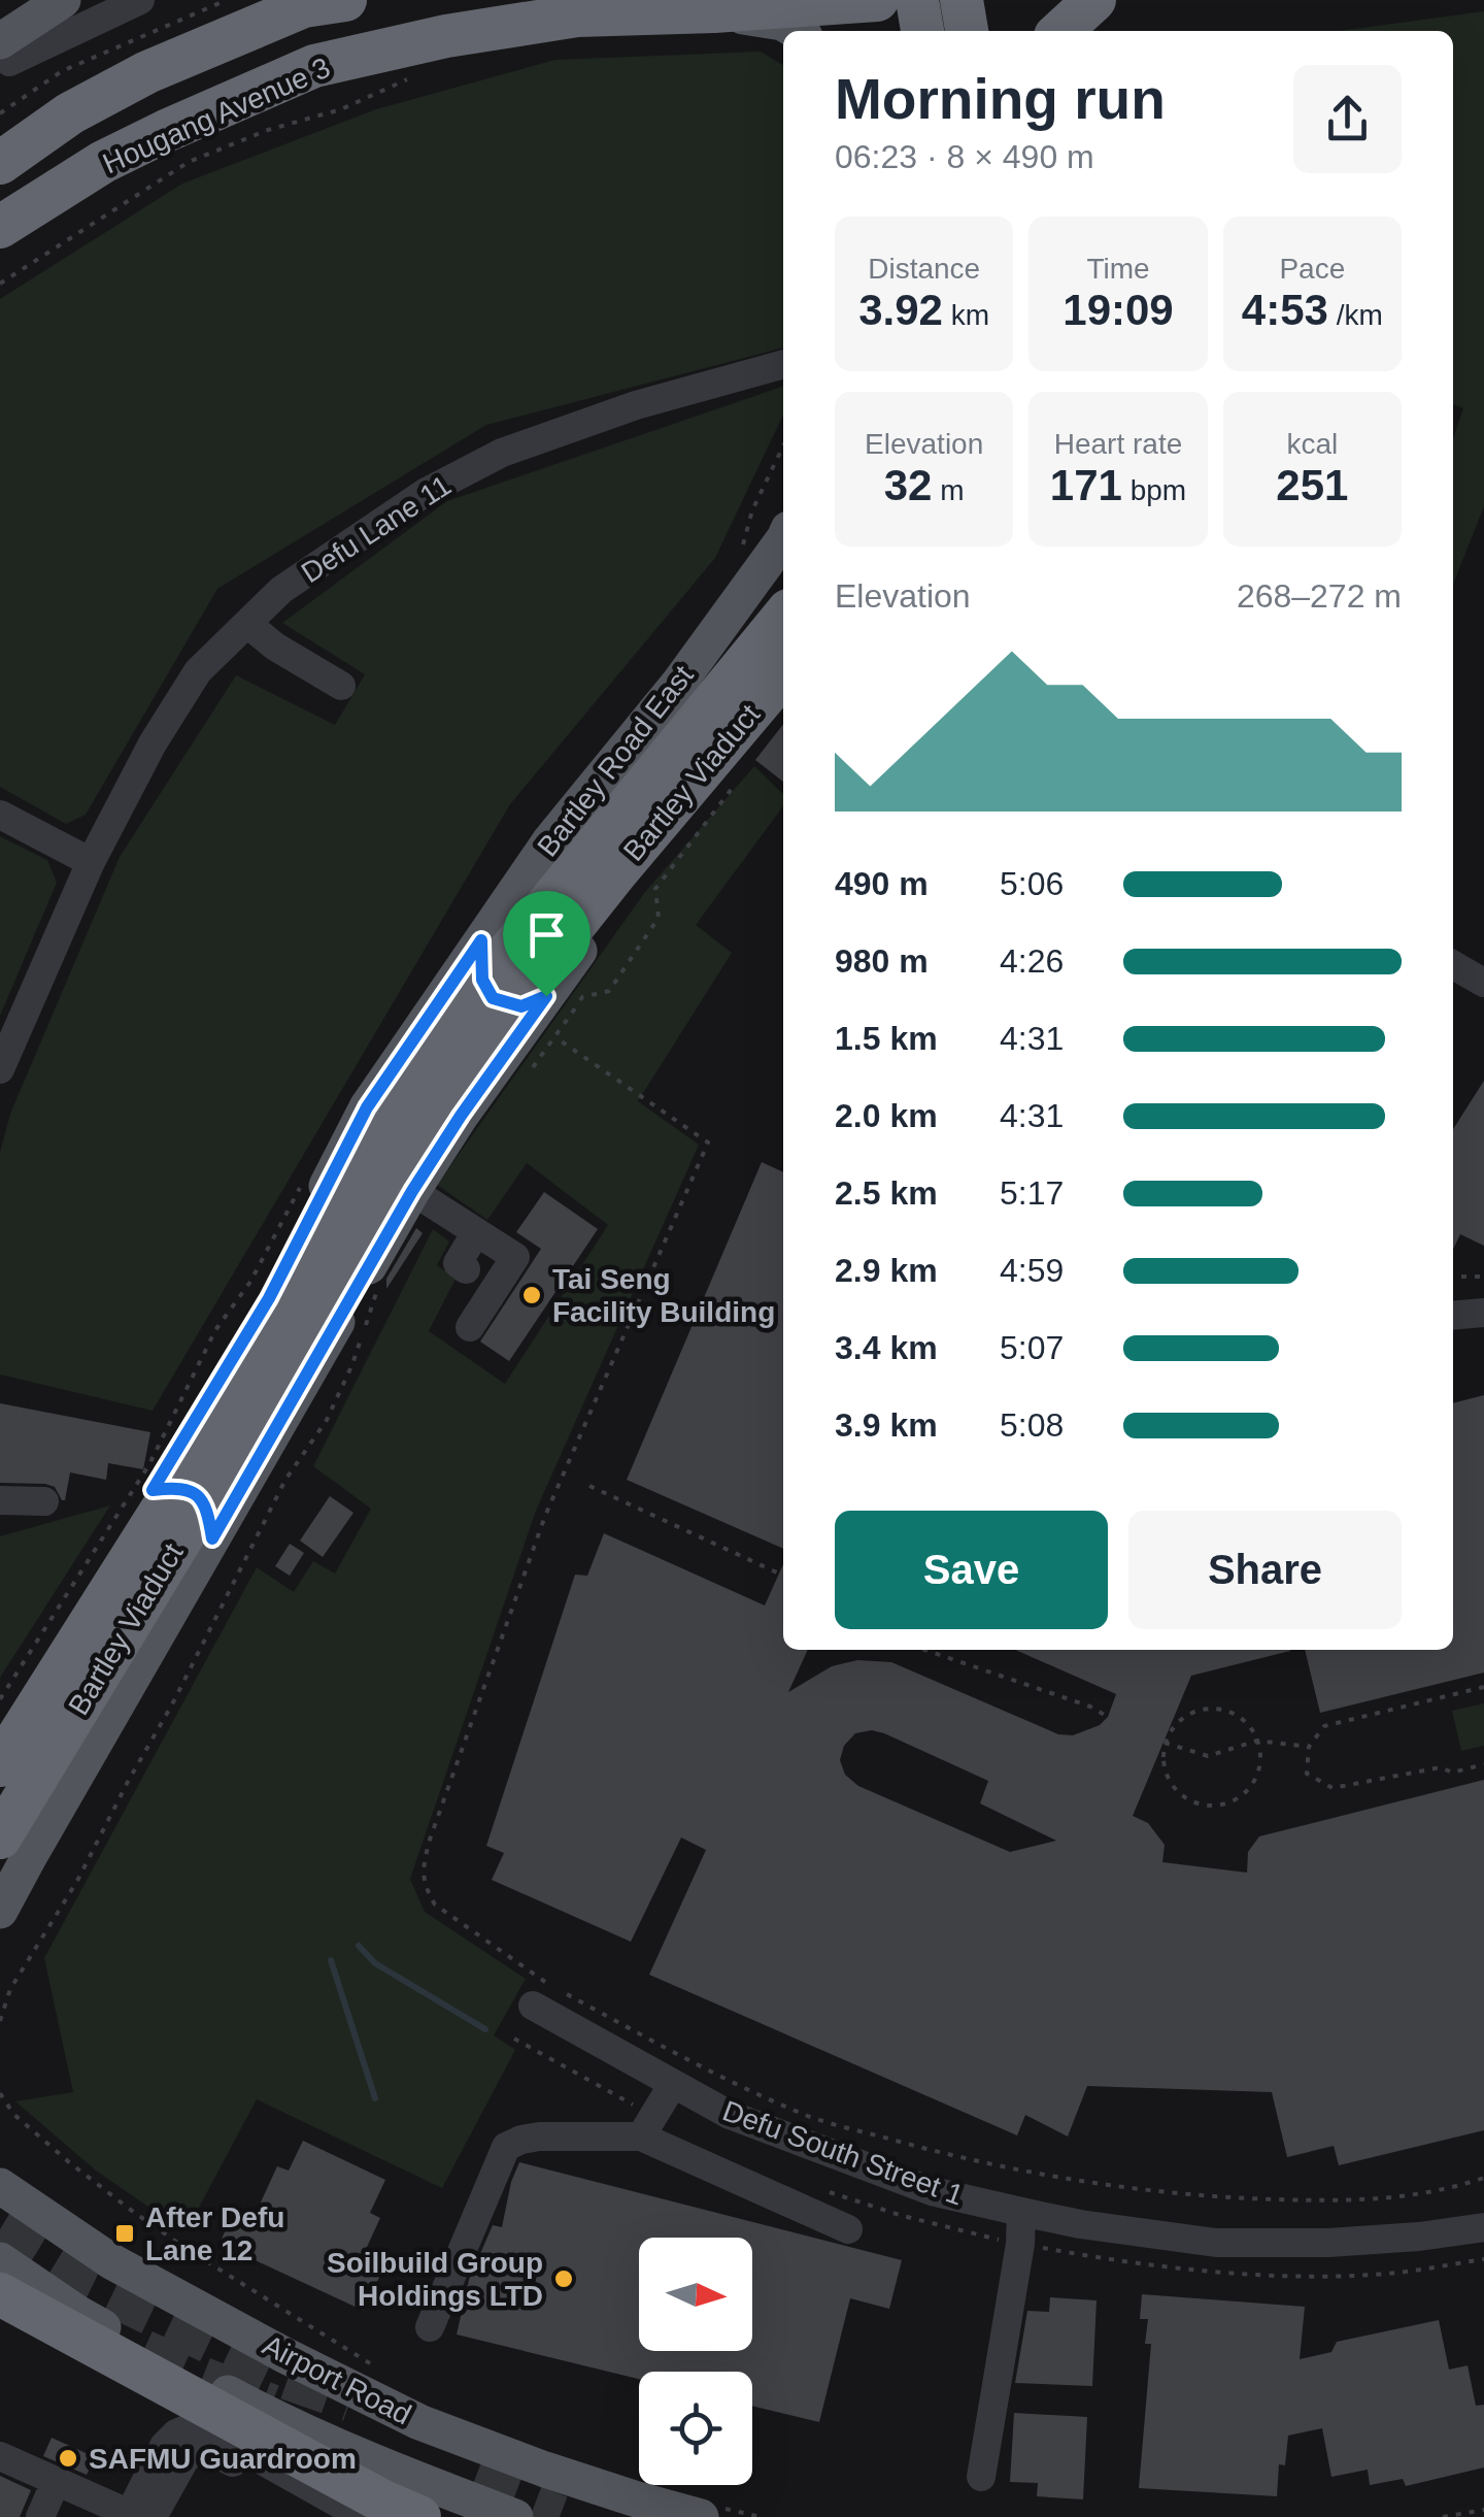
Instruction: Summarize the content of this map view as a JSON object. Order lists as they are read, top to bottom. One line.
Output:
{"streets":{"highway":["Hougang Avenue 3","Bartley Viaduct"],"main road":["Bartley Road East","Airport Road"],"street":["Defu Lane 11","Defu South Street 1"]},"places":{"other":["Tai Seng Facility Building","Soilbuild Group Holdings LTD","SAFMU Guardroom"],"transit":["After Defu Lane 12"]},"north":"right","page":{"heading":["Morning run","06:23 · 8 × 490 m"],"stats":[["Distance","3.92 km"],["Time","19:09"],["Pace","4:53 /km"],["Elevation","32 m"],["Heart rate","171 bpm"],["kcal","251"]],"chart":["Elevation","268–272 m"],"list":[{"name":"490 m","note":"5:06"},{"name":"980 m","note":"4:26"},{"name":"1.5 km","note":"4:31"},{"name":"2.0 km","note":"4:31"},{"name":"2.5 km","note":"5:17"},{"name":"2.9 km","note":"4:59"},{"name":"3.4 km","note":"5:07"},{"name":"3.9 km","note":"5:08"}],"buttons":["Save","Share"]}}
